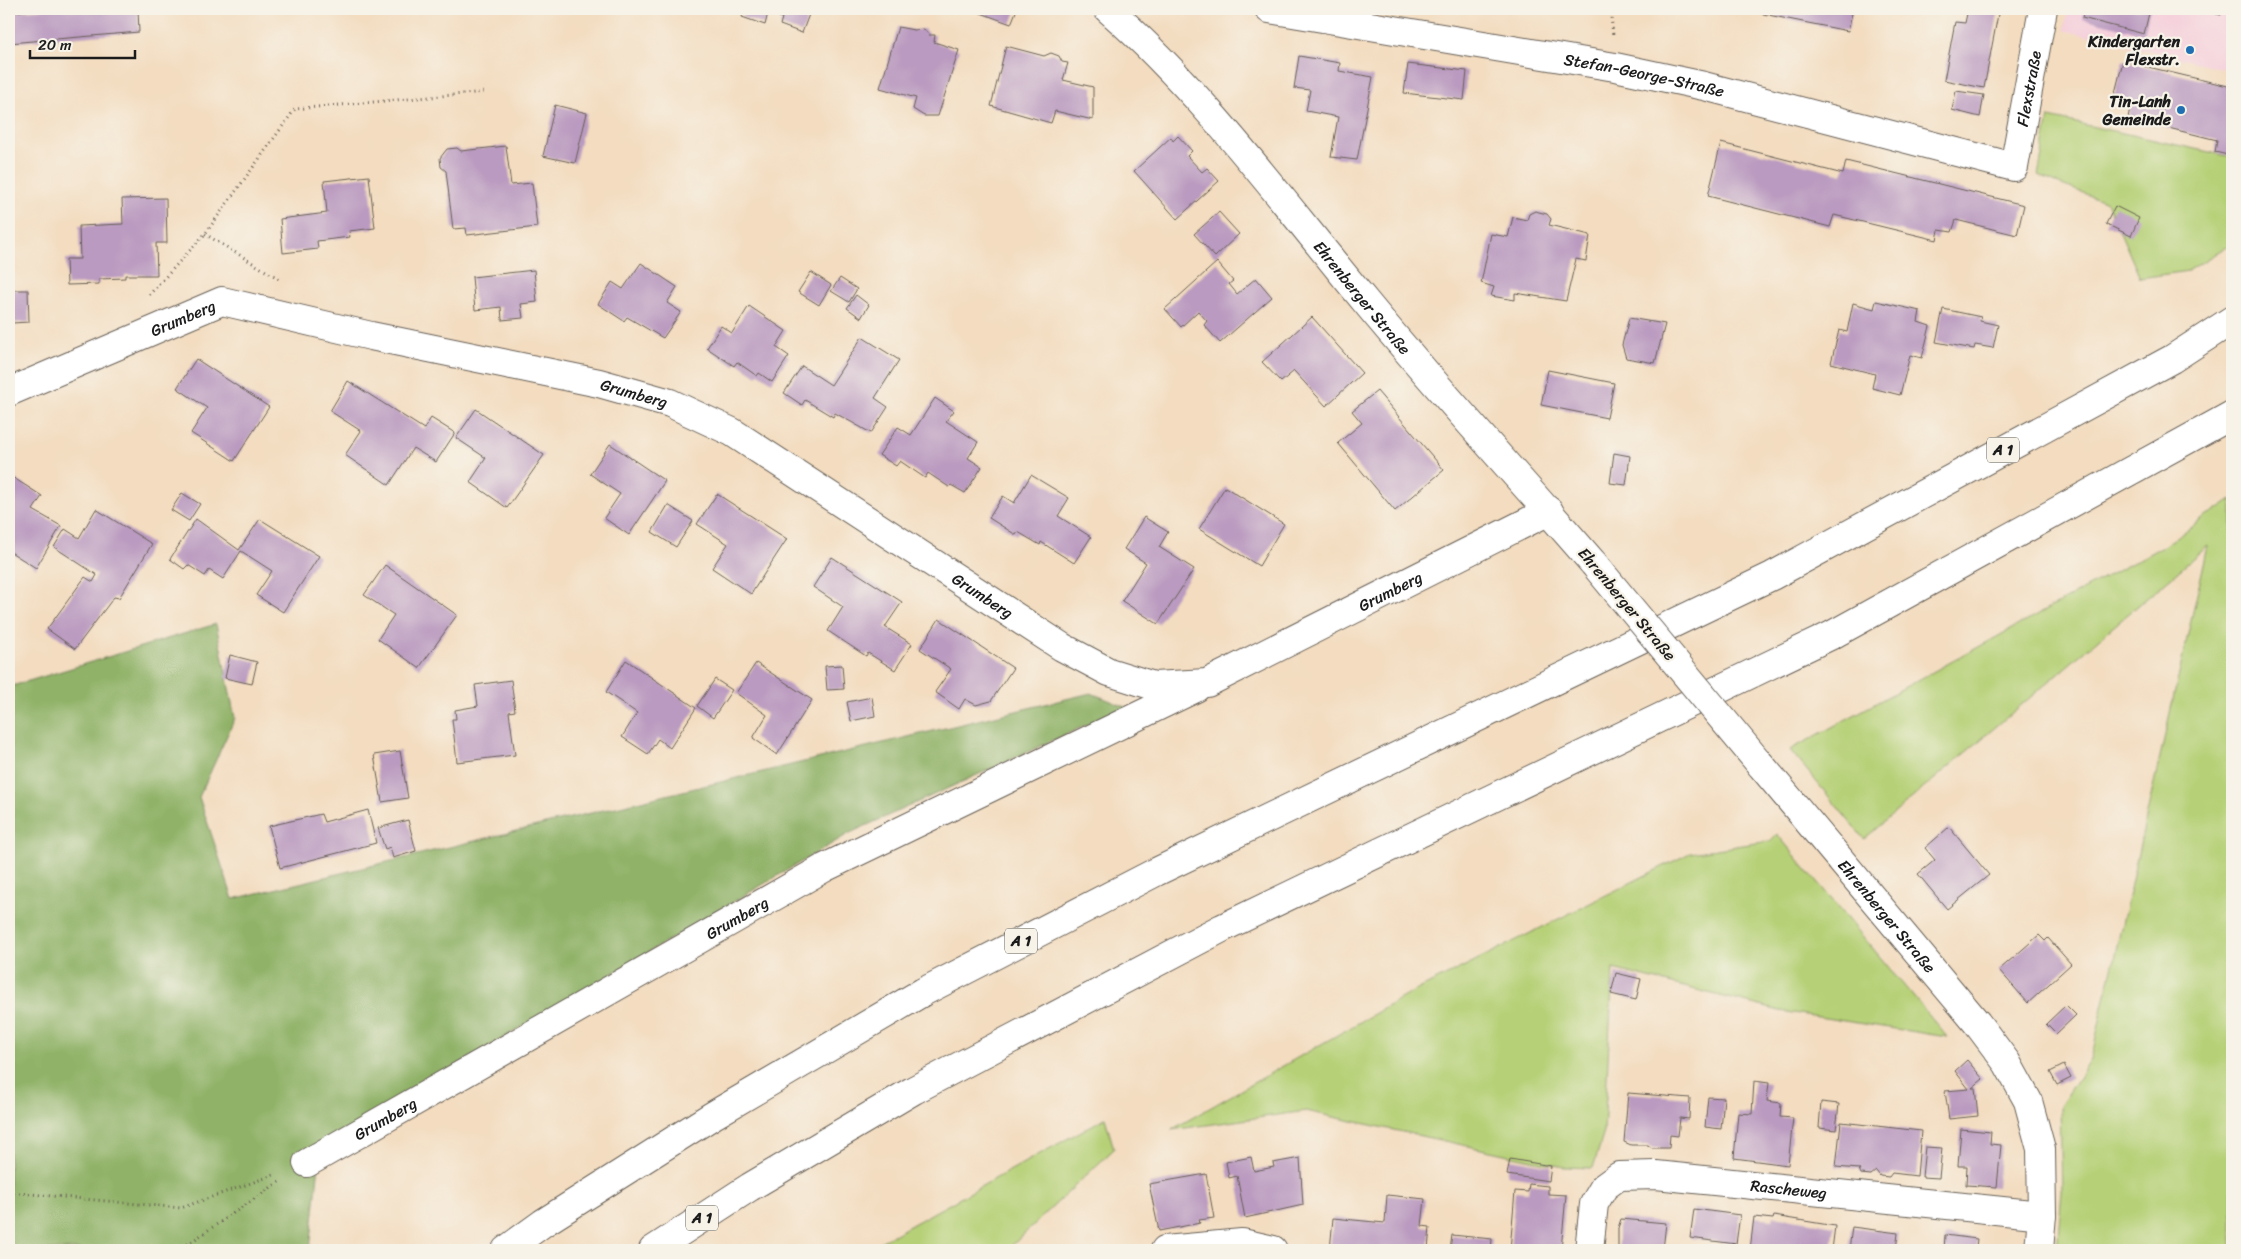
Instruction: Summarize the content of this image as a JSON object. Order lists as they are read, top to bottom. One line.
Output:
{"streets":{"main road":["Stefan-George-Straße","Flexstraße","Ehrenberger Straße","Grumberg","A 1","Rascheweg"]},"crossings":[["Stefan-George-Straße","Flexstraße"],["Ehrenberger Straße","Grumberg"],["Ehrenberger Straße","Rascheweg"]],"places":["Kindergarten Flexstr.","Tin-Lanh Gemeinde"],"scale_bar":"20 m"}
